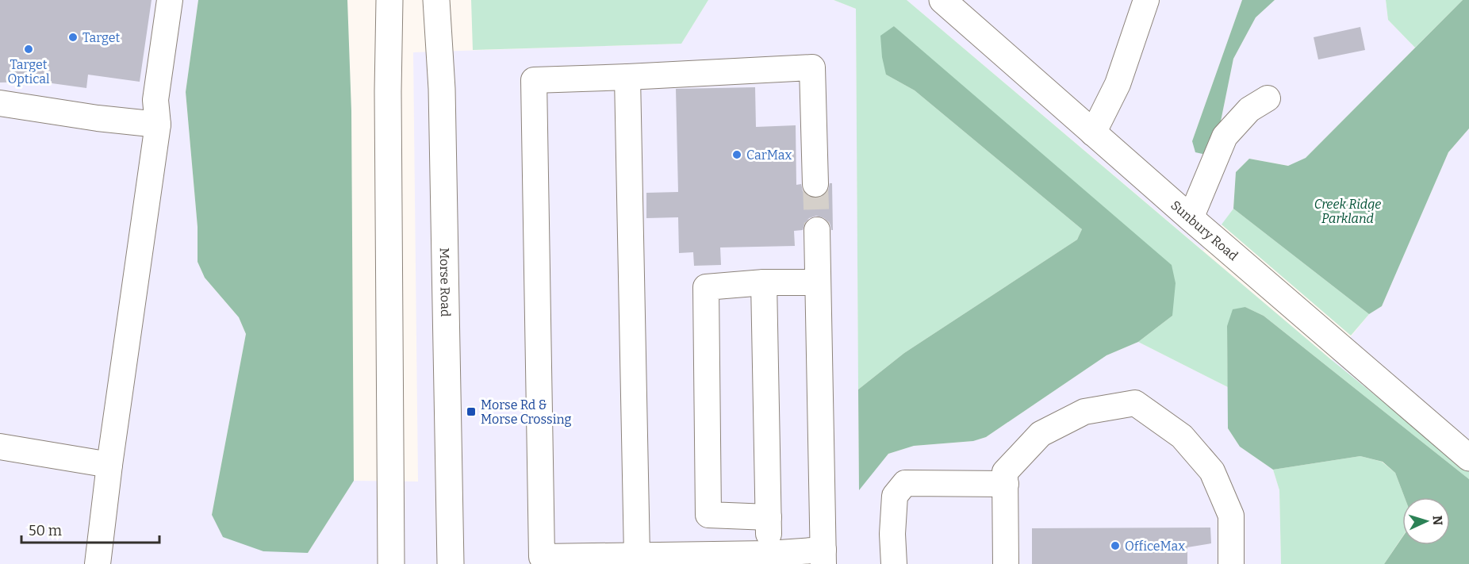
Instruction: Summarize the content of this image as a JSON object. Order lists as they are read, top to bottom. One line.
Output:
{"streets":{"main road":["Sunbury Road","Morse Road"]},"parks":["Creek Ridge Parkland"],"places":{"other":["Target","Target Optical","CarMax","OfficeMax"],"transit":["Morse Rd & Morse Crossing"]},"scale_bar":"50 m","north":"right"}
